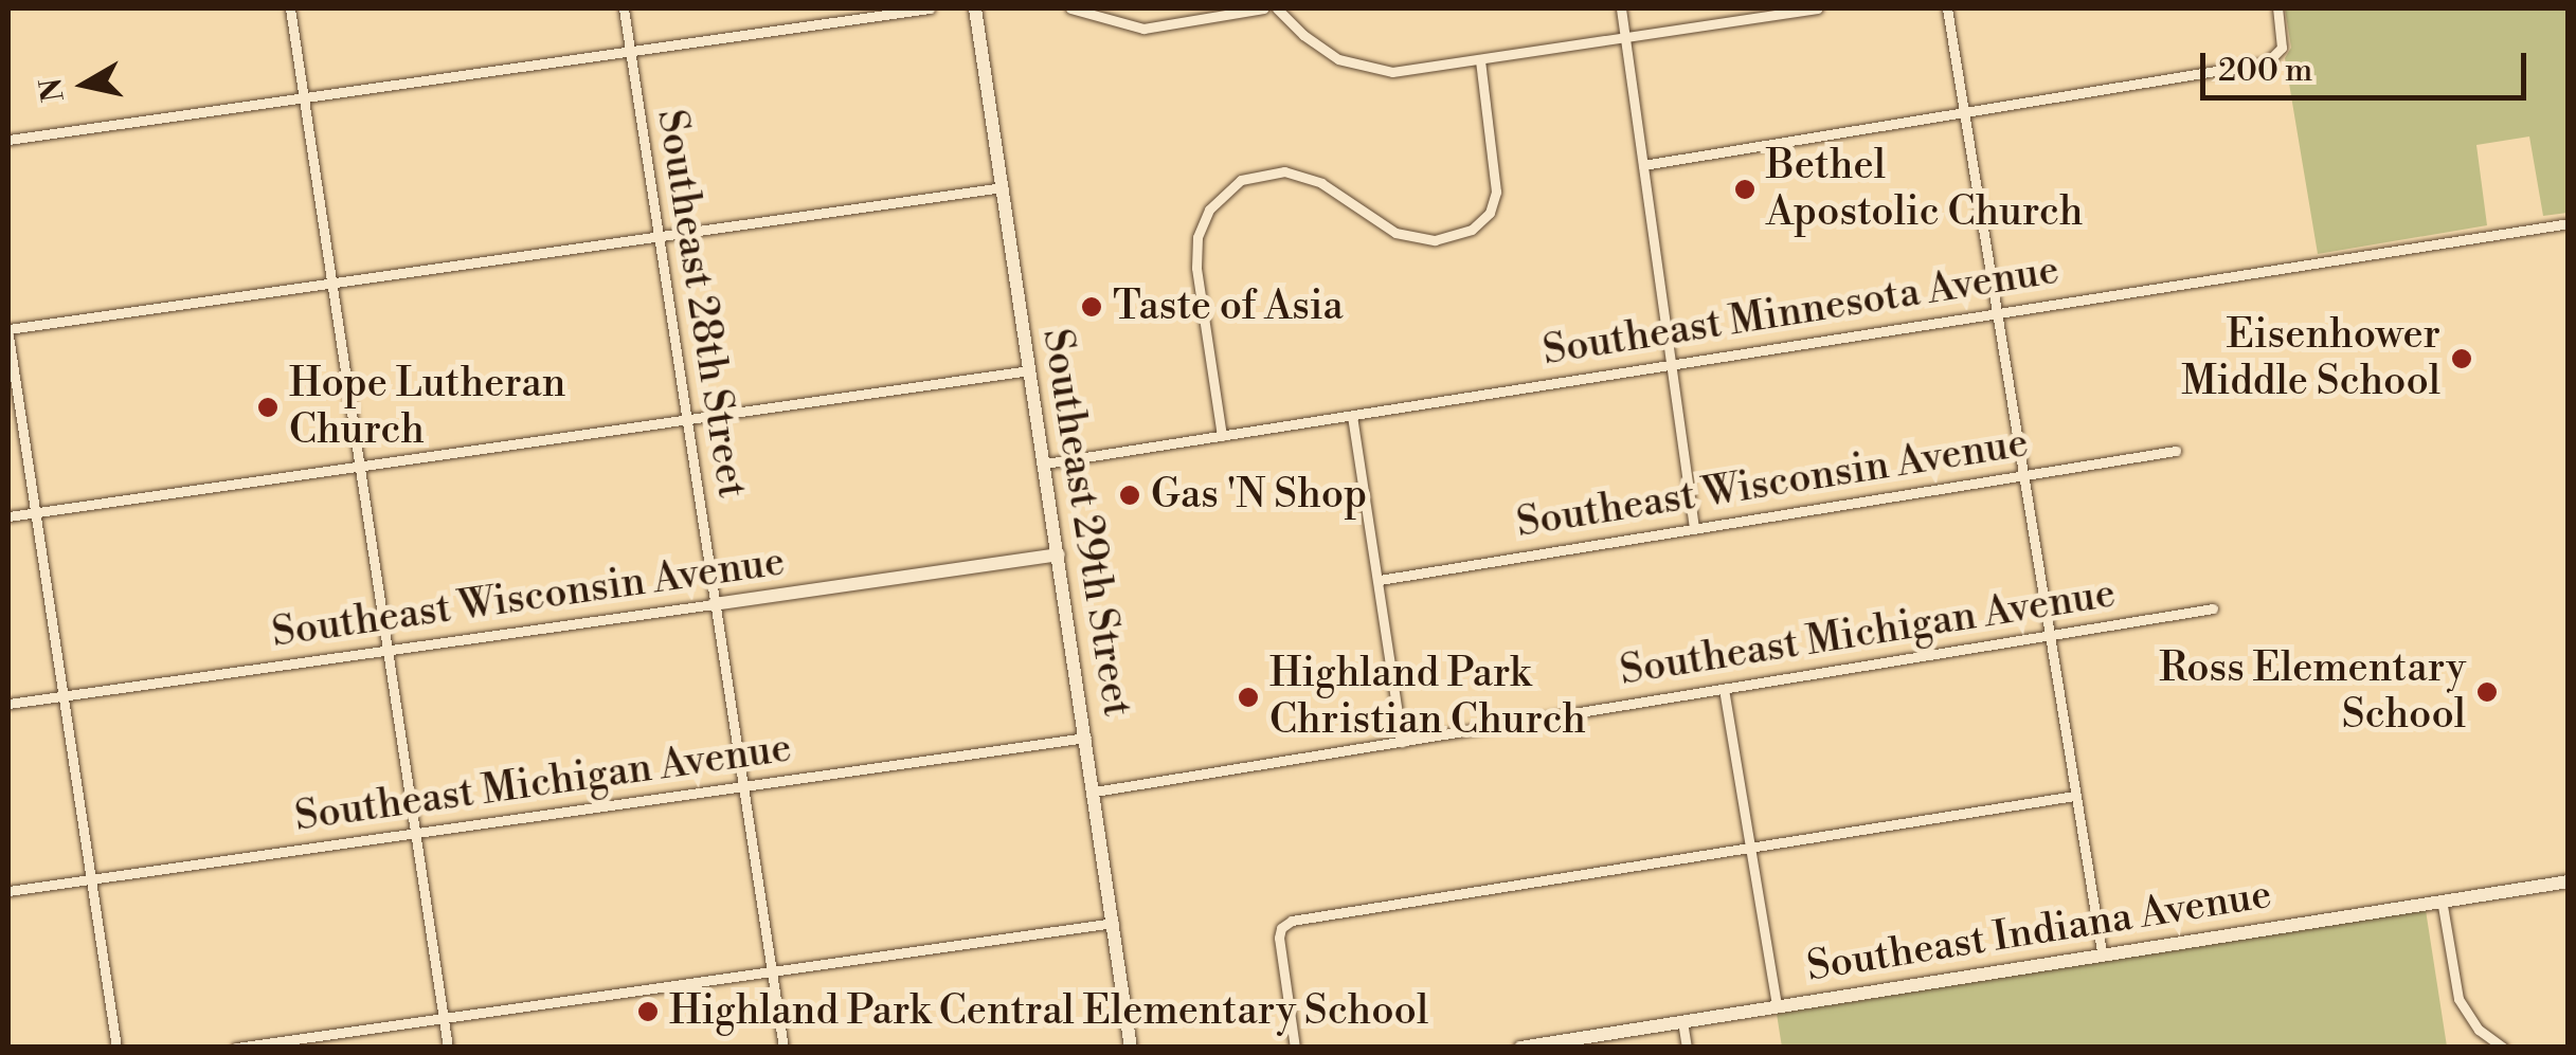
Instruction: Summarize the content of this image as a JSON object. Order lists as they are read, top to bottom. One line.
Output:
{"streets":{"street":["Southeast 28th Street","Southeast Minnesota Avenue","Southeast Wisconsin Avenue","Southeast 29th Street","Southeast Michigan Avenue","Southeast Indiana Avenue"]},"crossings":[["Southeast 28th Street","Southeast Wisconsin Avenue"],["Southeast 28th Street","Southeast Michigan Avenue"],["Southeast Minnesota Avenue","Southeast 29th Street"],["Southeast Wisconsin Avenue","Southeast 29th Street"],["Southeast 29th Street","Southeast Michigan Avenue"]],"places":["Bethel Apostolic Church","Taste of Asia","Eisenhower Middle School","Hope Lutheran Church","Gas 'N Shop","Ross Elementary School","Highland Park Christian Church","Highland Park Central Elementary School"],"scale_bar":"200 m","north":"left"}
